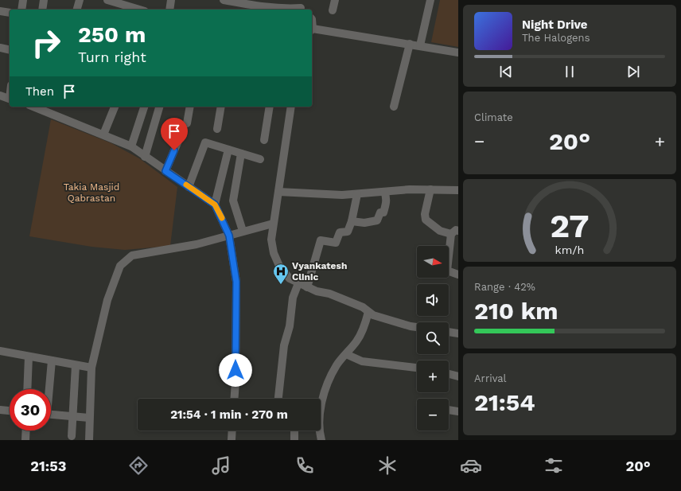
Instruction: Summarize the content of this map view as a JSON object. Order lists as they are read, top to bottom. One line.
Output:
{"parks":["Takia Masjid Qabrastan"],"places":{"hospital":["Vyankatesh Clinic"]},"north":"right","page":{"turn":["250 m","Turn right"],"song":["Night Drive","The Halogens"],"then":"Then","tile":["Climate",["Range · 42%","210 km"],["Arrival","21:54"]],"heat":["−","20°","+"],"map_buttons":["+","−"],"limit":"30","trip":"21:54 · 1 min · 270 m","tabs":["21:53","20°"],"gauge":["27","km/h"]}}
